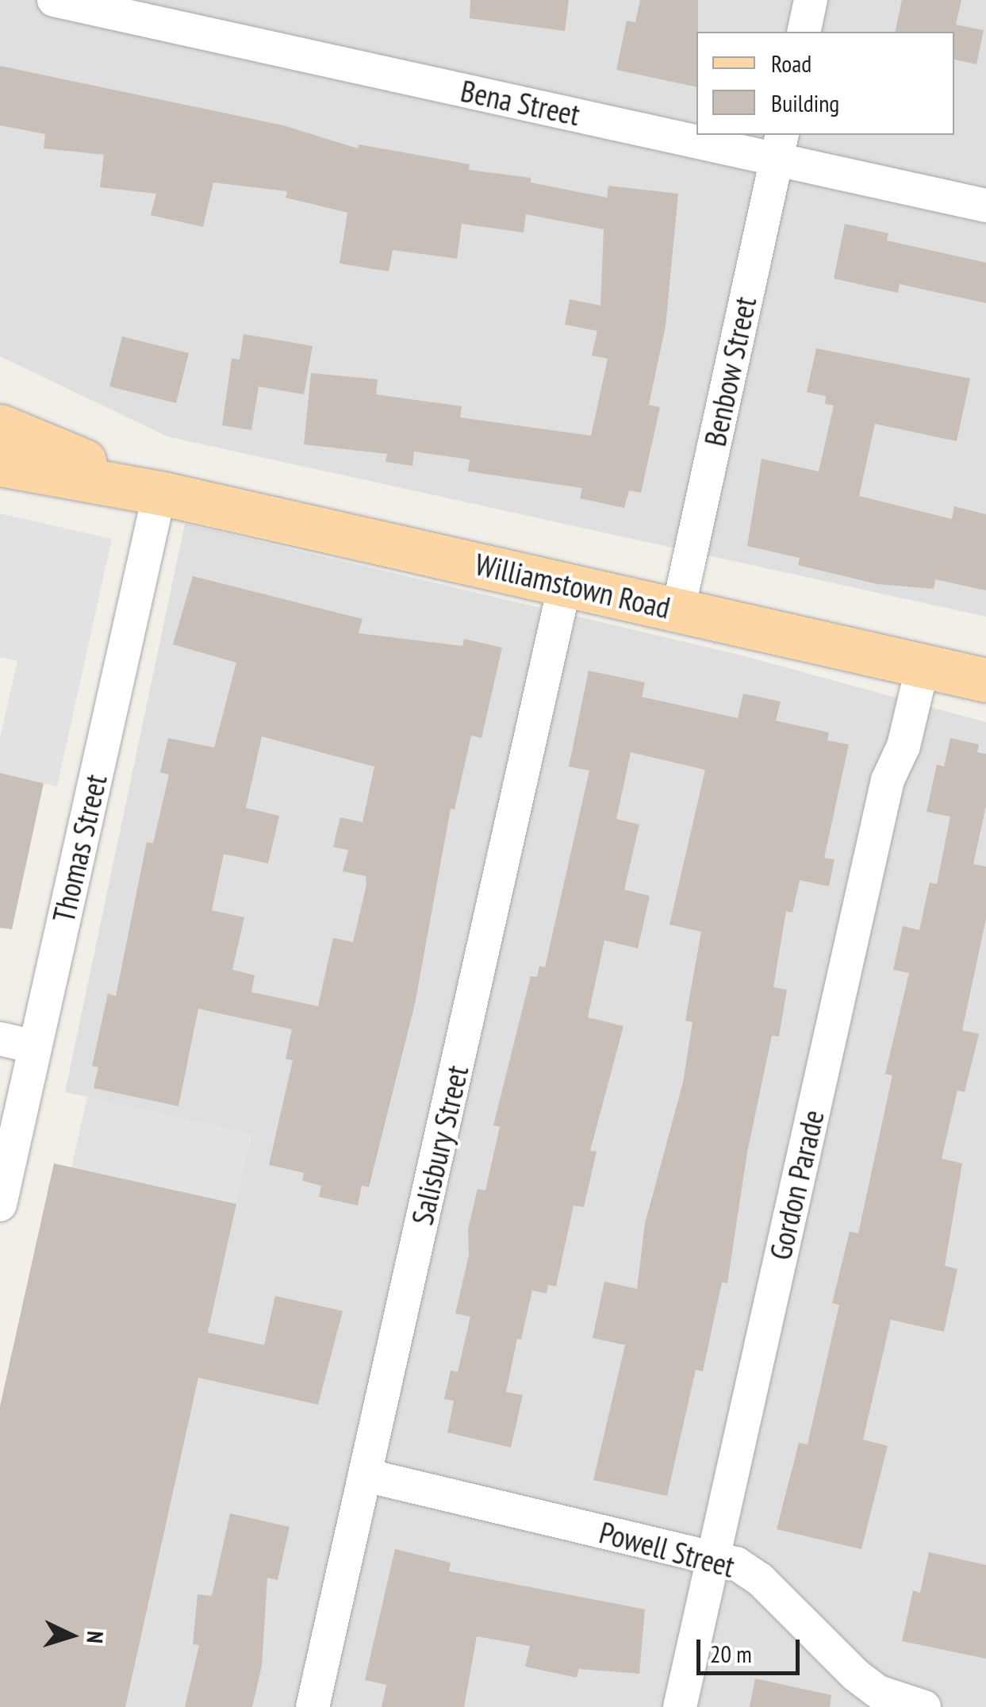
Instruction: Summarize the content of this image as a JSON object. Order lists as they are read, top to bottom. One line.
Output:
{"streets":{"main road":["Williamstown Road"],"street":["Bena Street","Benbow Street","Thomas Street","Salisbury Street","Gordon Parade","Powell Street"]},"crossings":[["Bena Street","Benbow Street"],["Benbow Street","Williamstown Road"],["Williamstown Road","Thomas Street"],["Williamstown Road","Salisbury Street"],["Williamstown Road","Gordon Parade"],["Salisbury Street","Powell Street"],["Gordon Parade","Powell Street"]],"legend":["Road","Building"],"scale_bar":"20 m","north":"right"}
